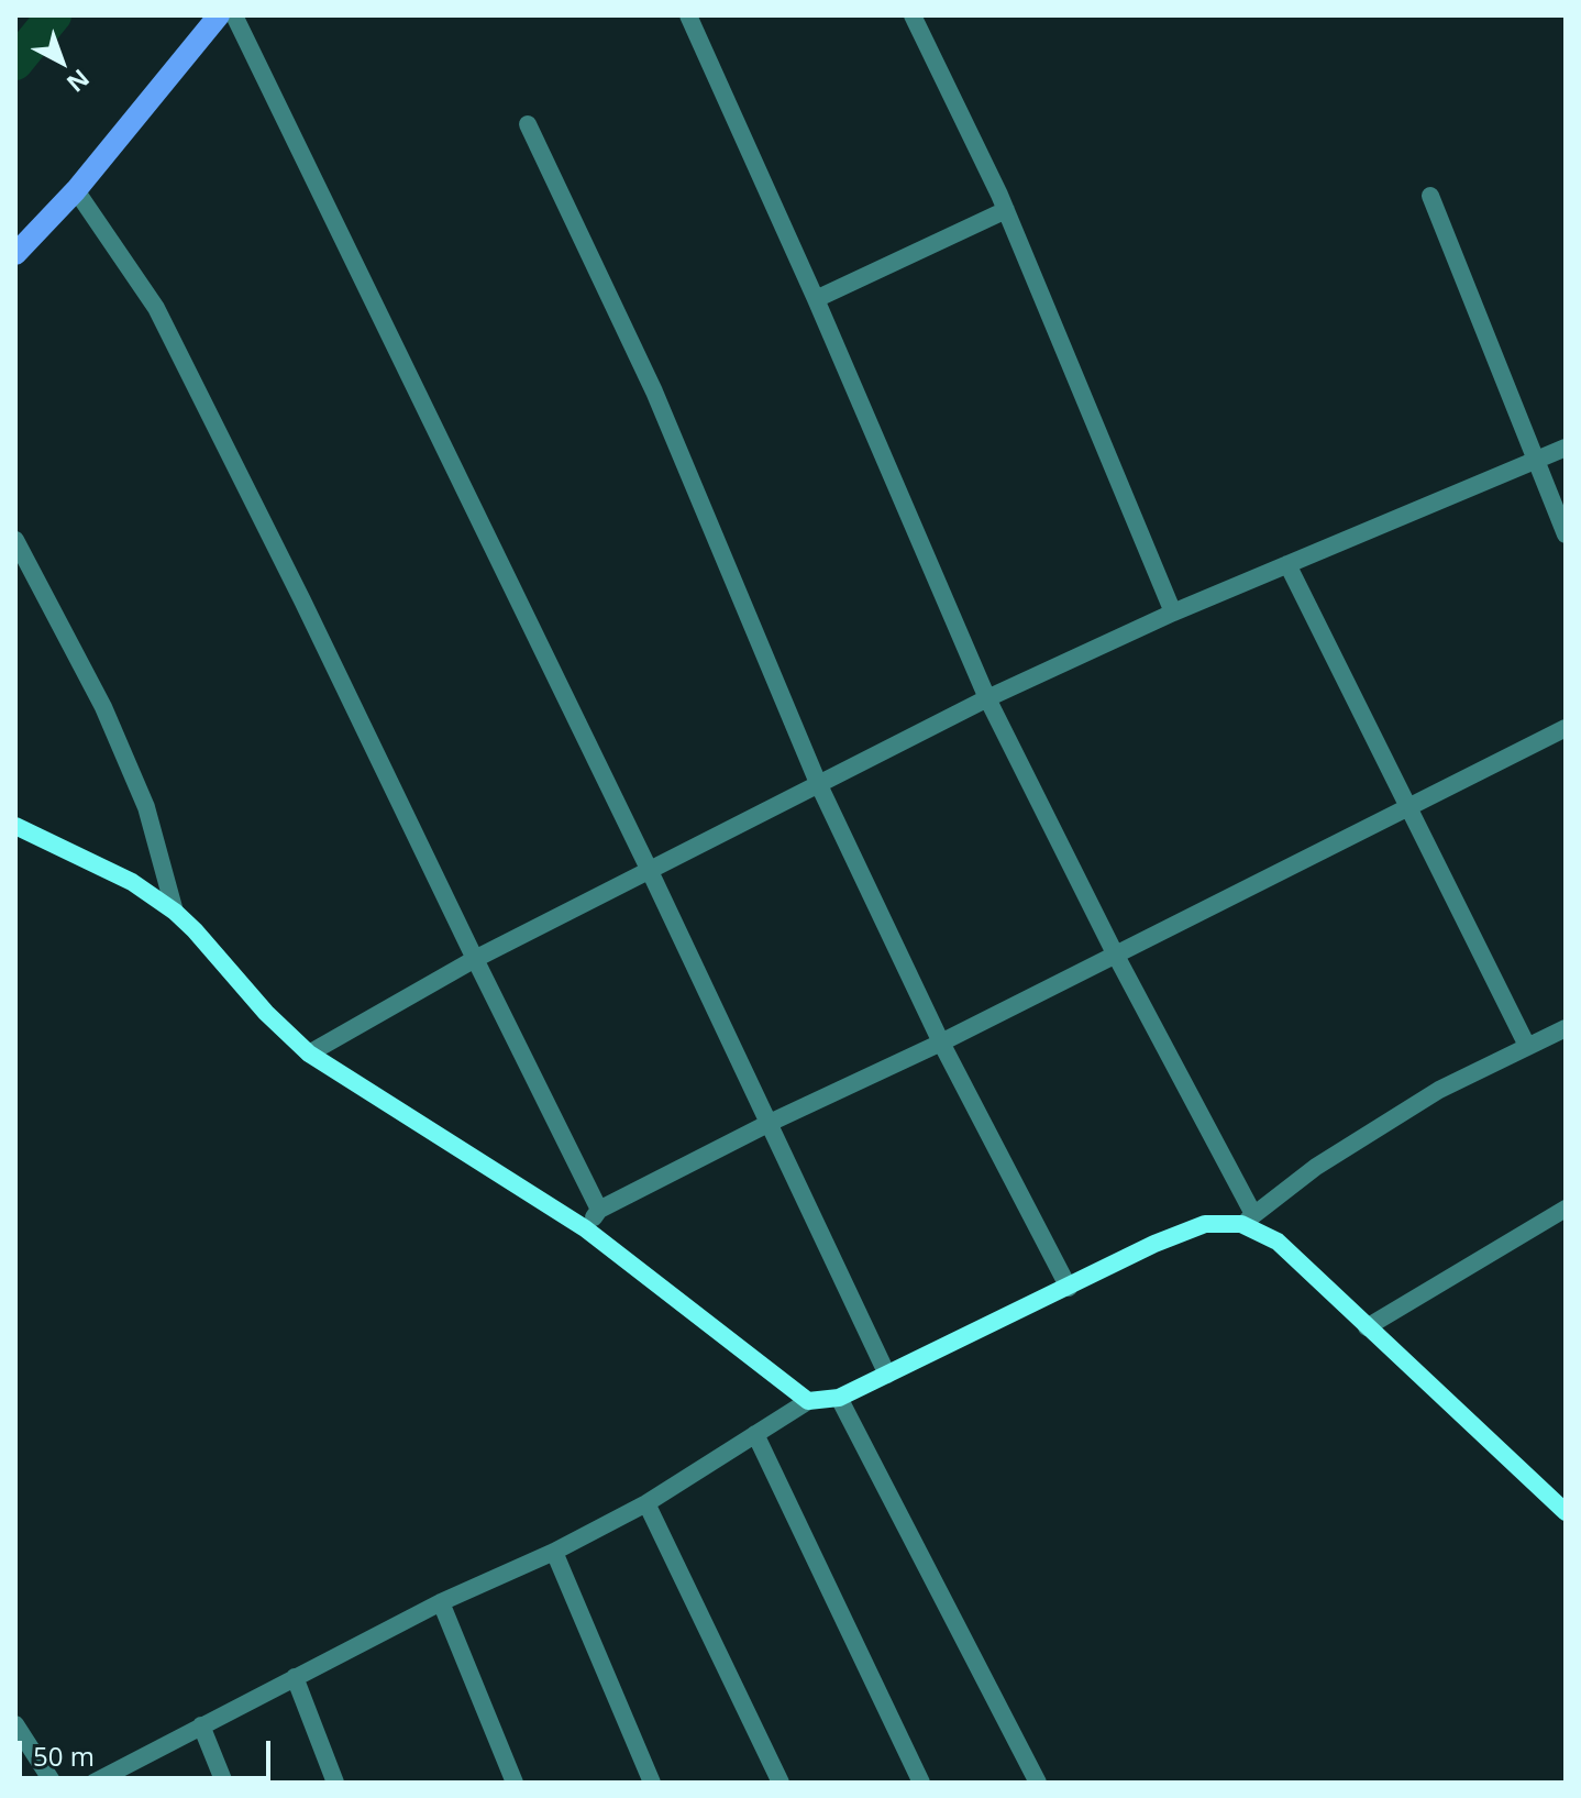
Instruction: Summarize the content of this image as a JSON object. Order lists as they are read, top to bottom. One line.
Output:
{"scale_bar":"50 m","north":"bottom right"}
